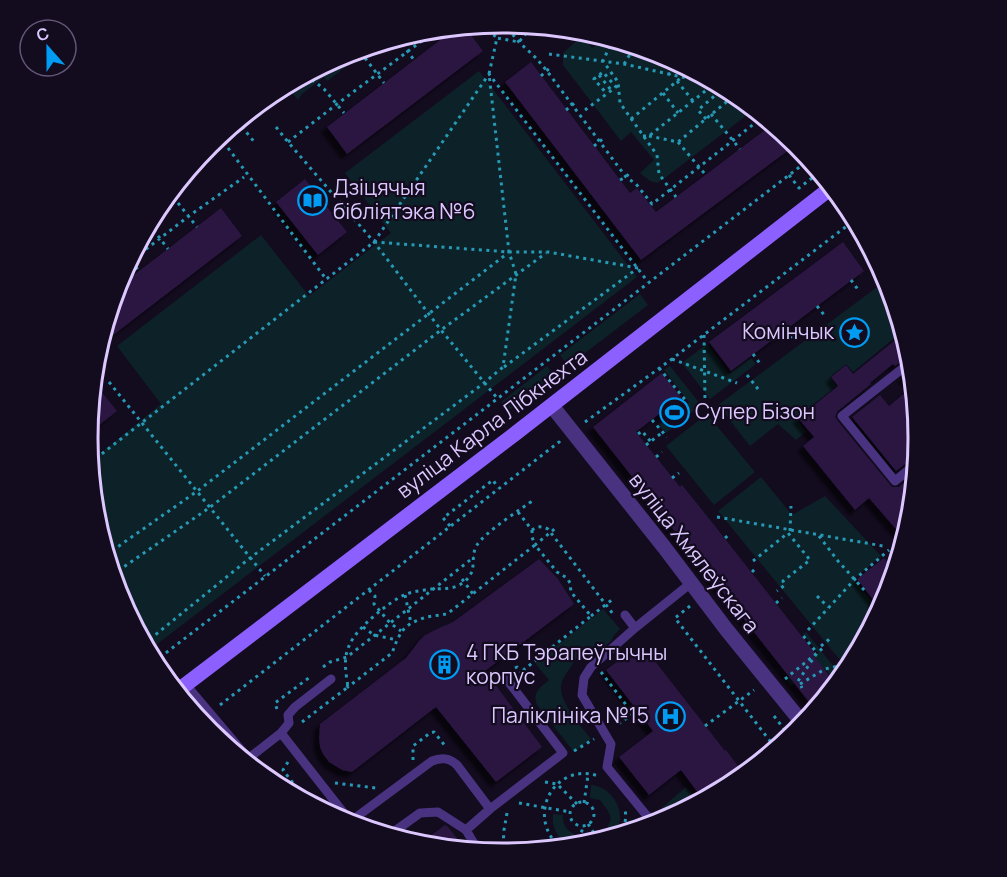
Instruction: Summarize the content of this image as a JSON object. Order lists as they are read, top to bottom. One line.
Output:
{"streets":{"main road":["вуліца Карла Лібкнехта"],"street":["вуліца Хмялеўскага"]},"crossings":[["вуліца Карла Лібкнехта","вуліца Хмялеўскага"]],"places":{"library":["Дзіцячыя бібліятэка №6"],"place":["Комінчык"],"sports":["Супер Бізон"],"building":["4 ГКБ Тэрапеўтычны корпус"],"hospital":["Паліклініка №15"]},"north":"top"}
